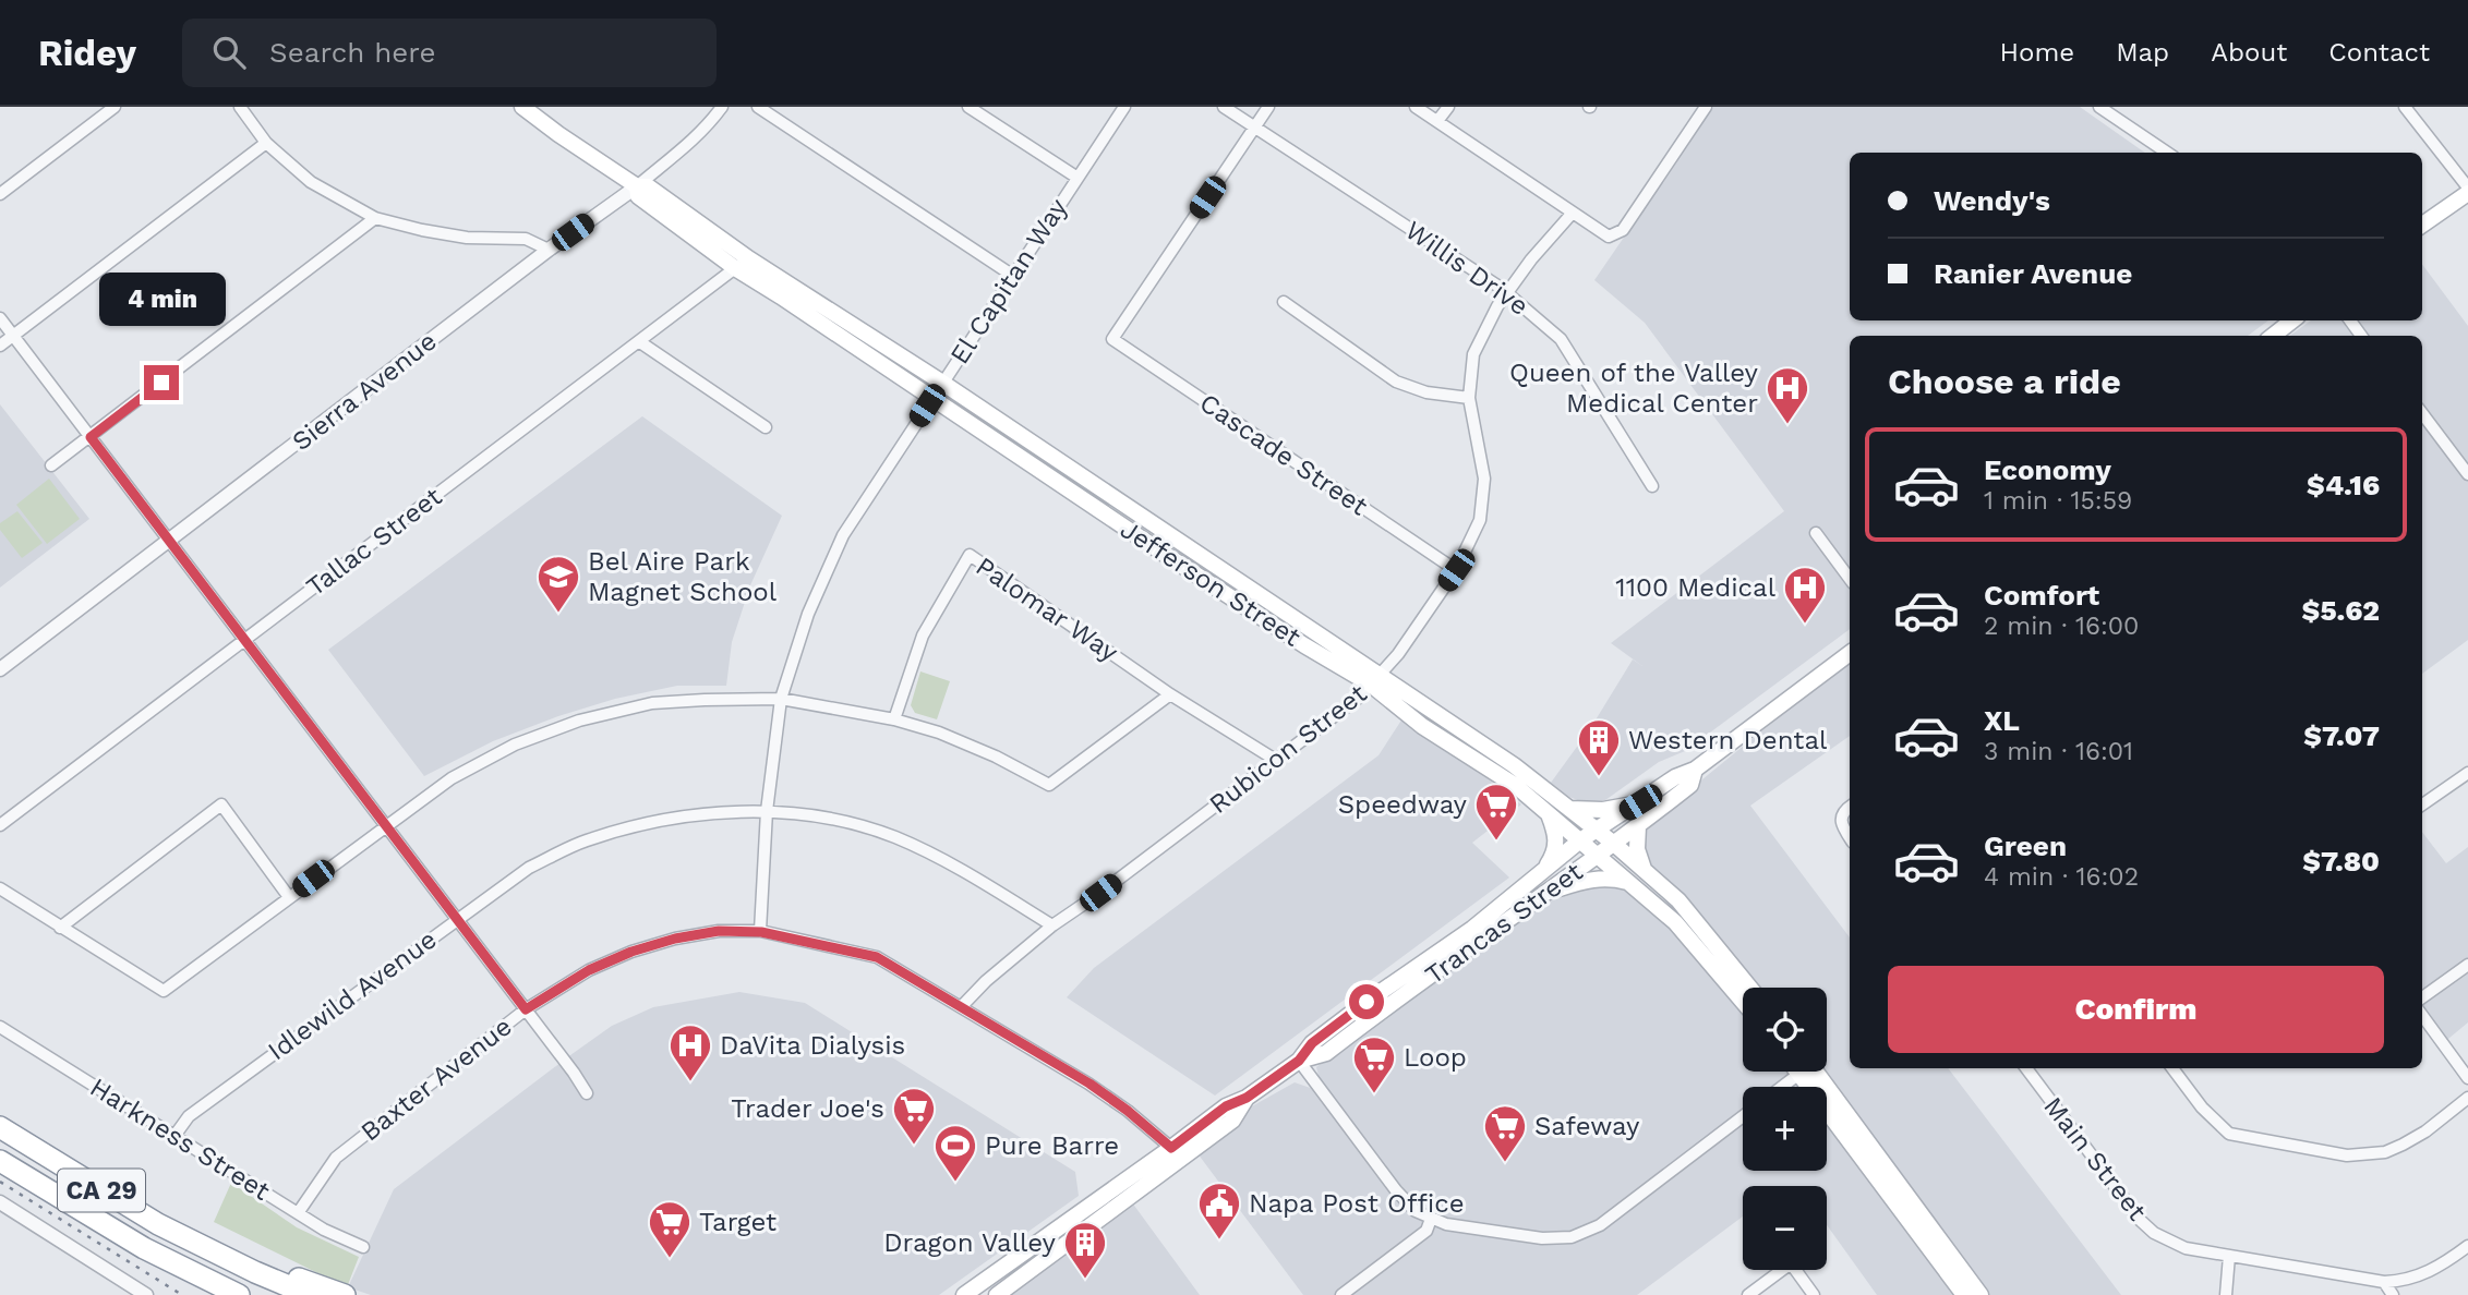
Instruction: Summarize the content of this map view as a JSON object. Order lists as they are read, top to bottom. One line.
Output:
{"streets":{"highway":["CA 29"],"main road":["Jefferson Street","Trancas Street"],"street":["Willis Drive","El Capitan Way","Sierra Avenue","Cascade Street","Tallac Street","Palomar Way","Rubicon Street","Idlewild Avenue","Baxter Avenue","Harkness Street","Main Street"]},"crossings":[["Willis Drive","Cascade Street"],["Willis Drive","Rubicon Street"],["El Capitan Way","Jefferson Street"],["El Capitan Way","Idlewild Avenue"],["El Capitan Way","Baxter Avenue"],["Sierra Avenue","Jefferson Street"],["Cascade Street","Rubicon Street"],["Tallac Street","Jefferson Street"],["Jefferson Street","Rubicon Street"],["Jefferson Street","Trancas Street"],["Palomar Way","Rubicon Street"],["Rubicon Street","Idlewild Avenue"],["Rubicon Street","Baxter Avenue"],["Trancas Street","Baxter Avenue"],["Idlewild Avenue","Harkness Street"],["Baxter Avenue","Harkness Street"]],"places":{"hospital":["Queen of the Valley Medical Center","1100 Medical","DaVita Dialysis"],"school or university":["Bel Aire Park Magnet School"],"building":["Western Dental","Dragon Valley"],"supermarket":["Speedway","Loop","Trader Joe's","Safeway","Target"],"sports":["Pure Barre"],"public building":["Napa Post Office"]},"page":{"header":"Ridey","search":"Search here","nav":["Home","Map","About","Contact"],"banner":["Wendy's","Ranier Avenue"],"bubble":"4 min","heading":"Choose a ride","list":[{"name":"Economy","note":"1 min · 15:59","value":"$4.16"},{"name":"Comfort","note":"2 min · 16:00","value":"$5.62"},{"name":"XL","note":"3 min · 16:01","value":"$7.07"},{"name":"Green","note":"4 min · 16:02","value":"$7.80"}],"buttons":"Confirm","map_buttons":["+","−"]}}
